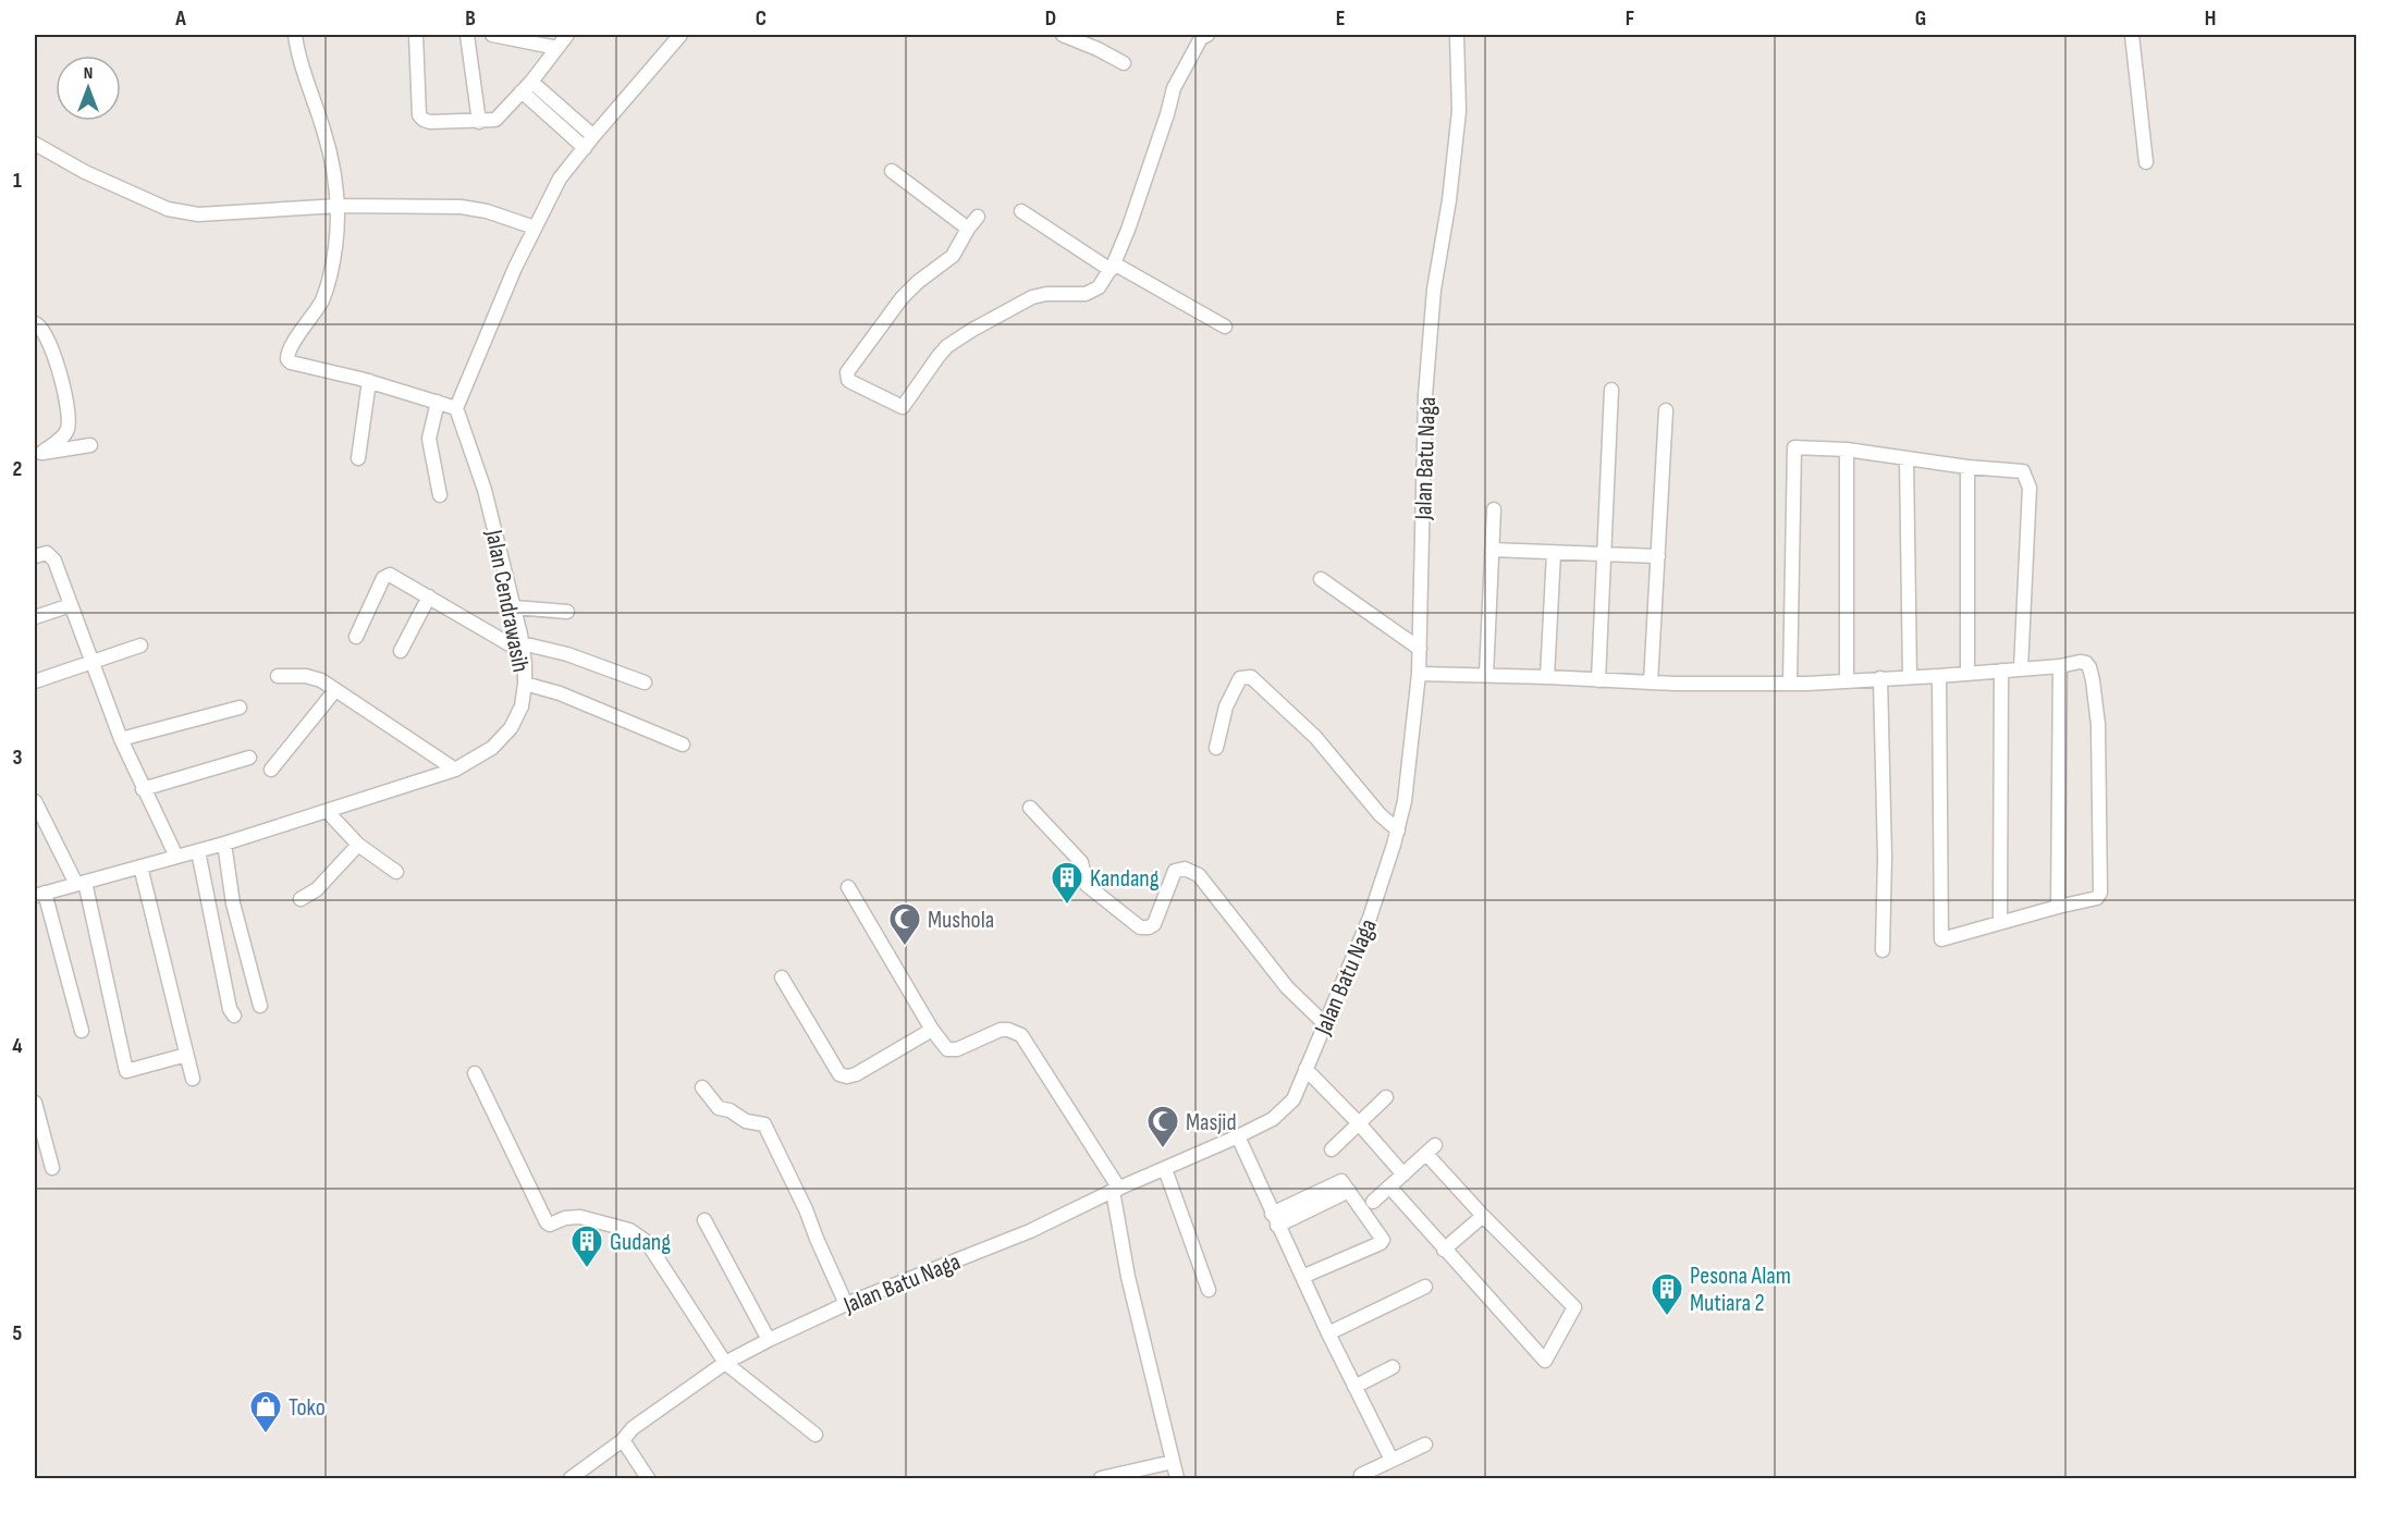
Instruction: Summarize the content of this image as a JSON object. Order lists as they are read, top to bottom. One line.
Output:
{"streets":{"street":["Jalan Batu Naga","Jalan Cendrawasih"]},"places":{"building":["Kandang","Gudang","Pesona Alam Mutiara 2"],"mosque":["Mushola","Masjid"],"shop":["Toko"]},"north":"top","grid":{"columns":["A","B","C","D","E","F","G","H"],"rows":["1","2","3","4","5"]}}
